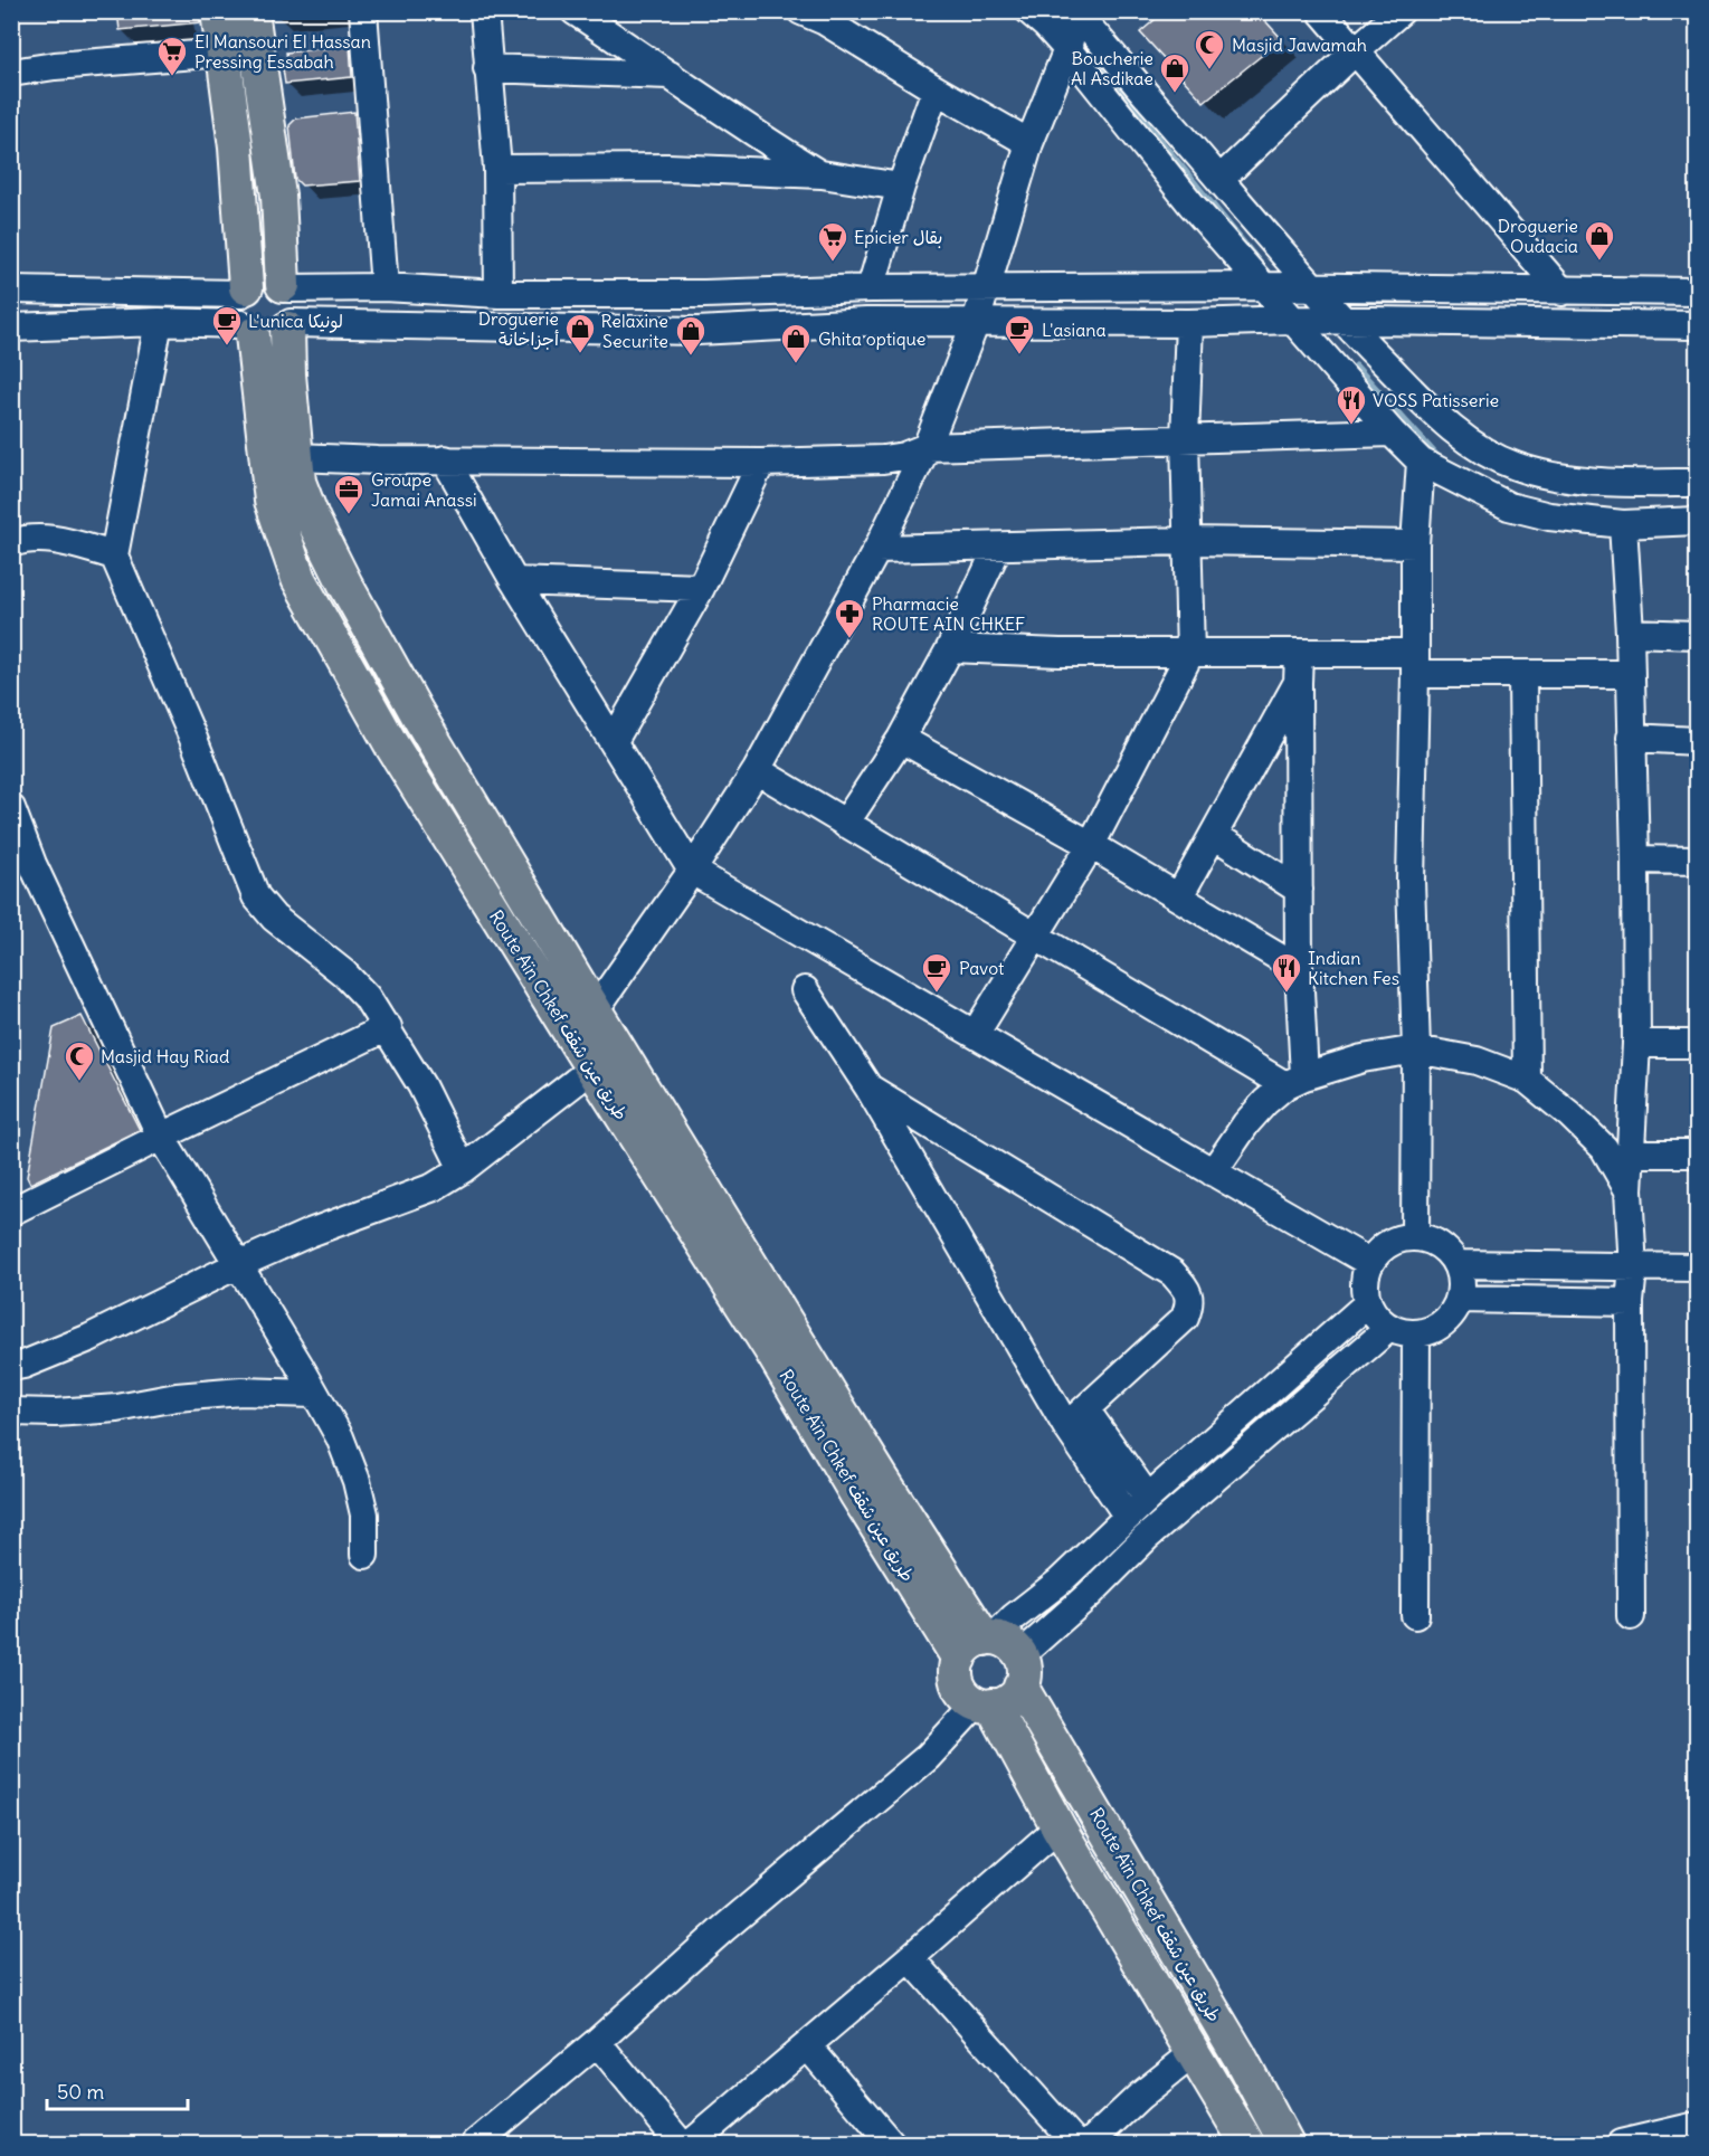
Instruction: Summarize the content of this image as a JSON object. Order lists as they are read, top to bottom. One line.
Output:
{"streets":{"main road":["Route Aïn Chkef طريق عين شقف"]},"places":{"mosque":["Masjid Jawamah","Masjid Hay Riad"],"supermarket":["El Mansouri El Hassan Pressing Essabah","Epicier بقال"],"shop":["Boucherie Al Asdikae","Droguerie Oudacia","Droguerie أجزاخانة","Relaxine Securite","Ghita optique"],"cafe":["L'unica لونيكا","L'asiana","Pavot"],"restaurant":["VOSS Patisserie","Indian Kitchen Fes"],"office":["Groupe Jamai Anassi"],"pharmacy":["Pharmacie ROUTE AIN CHKEF"]},"scale_bar":"50 m"}
